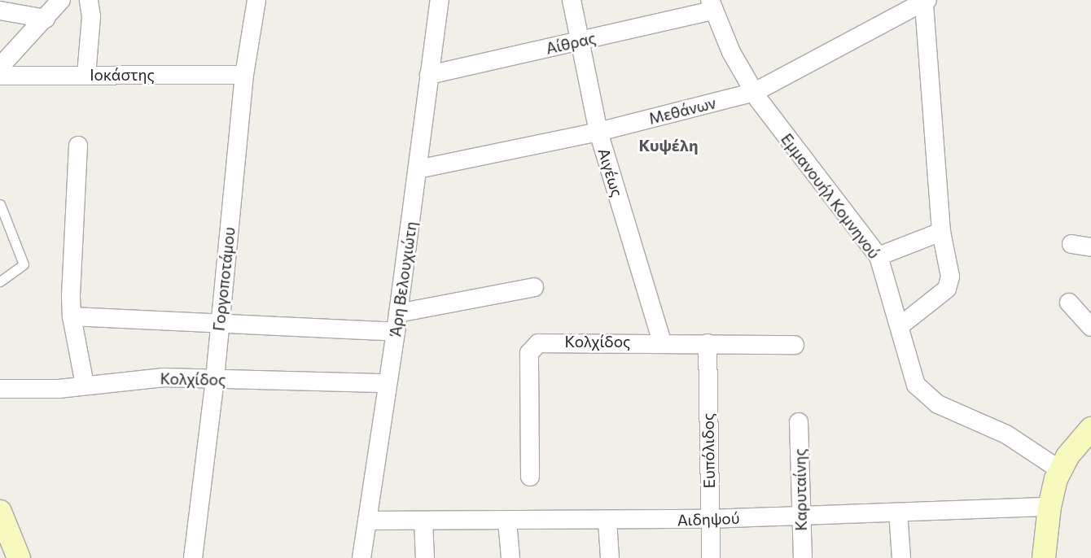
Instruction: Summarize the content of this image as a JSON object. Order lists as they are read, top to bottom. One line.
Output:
{"streets":{"street":["Αίθρας","Ιοκάστης","Μεθάνων","Αιγέως","Εμμανουήλ Κομνηνού","Γοργοποτάμου","Άρη Βελουχιώτη","Κολχίδος","Ευπόλιδος","Καρυταίνης","Αιδηψού"]},"crossings":[["Αίθρας","Αιγέως"],["Αίθρας","Εμμανουήλ Κομνηνού"],["Αίθρας","Άρη Βελουχιώτη"],["Ιοκάστης","Γοργοποτάμου"],["Μεθάνων","Αιγέως"],["Μεθάνων","Εμμανουήλ Κομνηνού"],["Μεθάνων","Άρη Βελουχιώτη"],["Αιγέως","Κολχίδος"],["Γοργοποτάμου","Κολχίδος"],["Άρη Βελουχιώτη","Κολχίδος"],["Άρη Βελουχιώτη","Αιδηψού"],["Κολχίδος","Ευπόλιδος"],["Ευπόλιδος","Αιδηψού"],["Καρυταίνης","Αιδηψού"]],"districts":["Κυψέλη"]}
